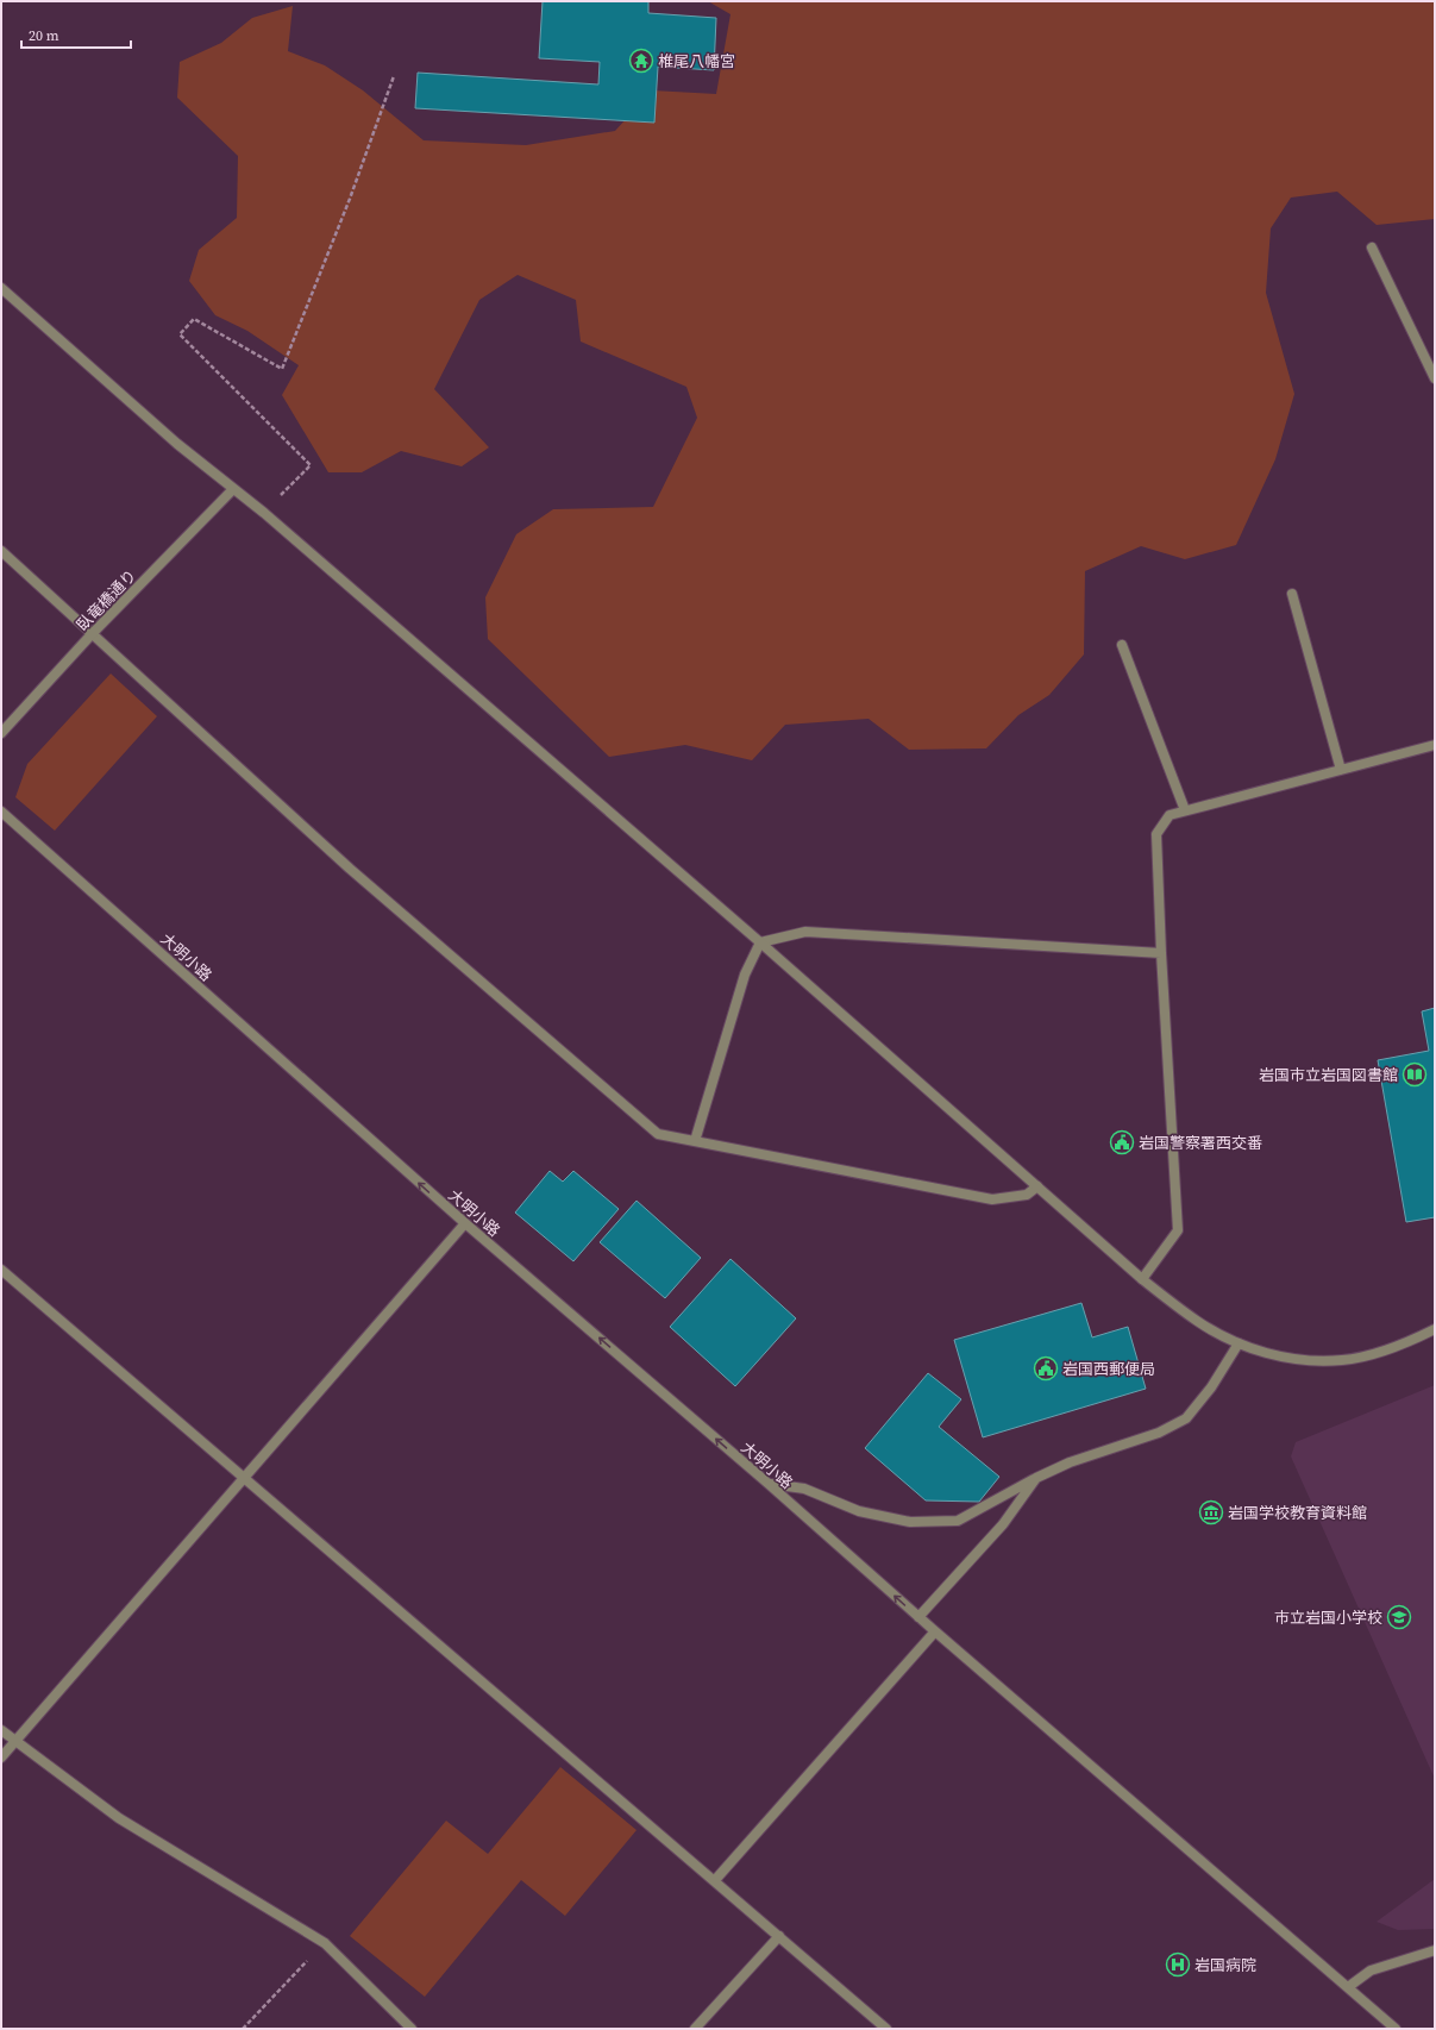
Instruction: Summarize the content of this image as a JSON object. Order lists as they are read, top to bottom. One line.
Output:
{"streets":{"street":["臥竜橋通り","大明小路"]},"one_way":["大明小路"],"places":{"temple":["椎尾八幡宮"],"library":["岩国市立岩国図書館"],"public building":["岩国警察署西交番","岩国西郵便局"],"museum":["岩国学校教育資料館"],"school or university":["市立岩国小学校"],"hospital":["岩国病院"]},"scale_bar":"20 m"}
